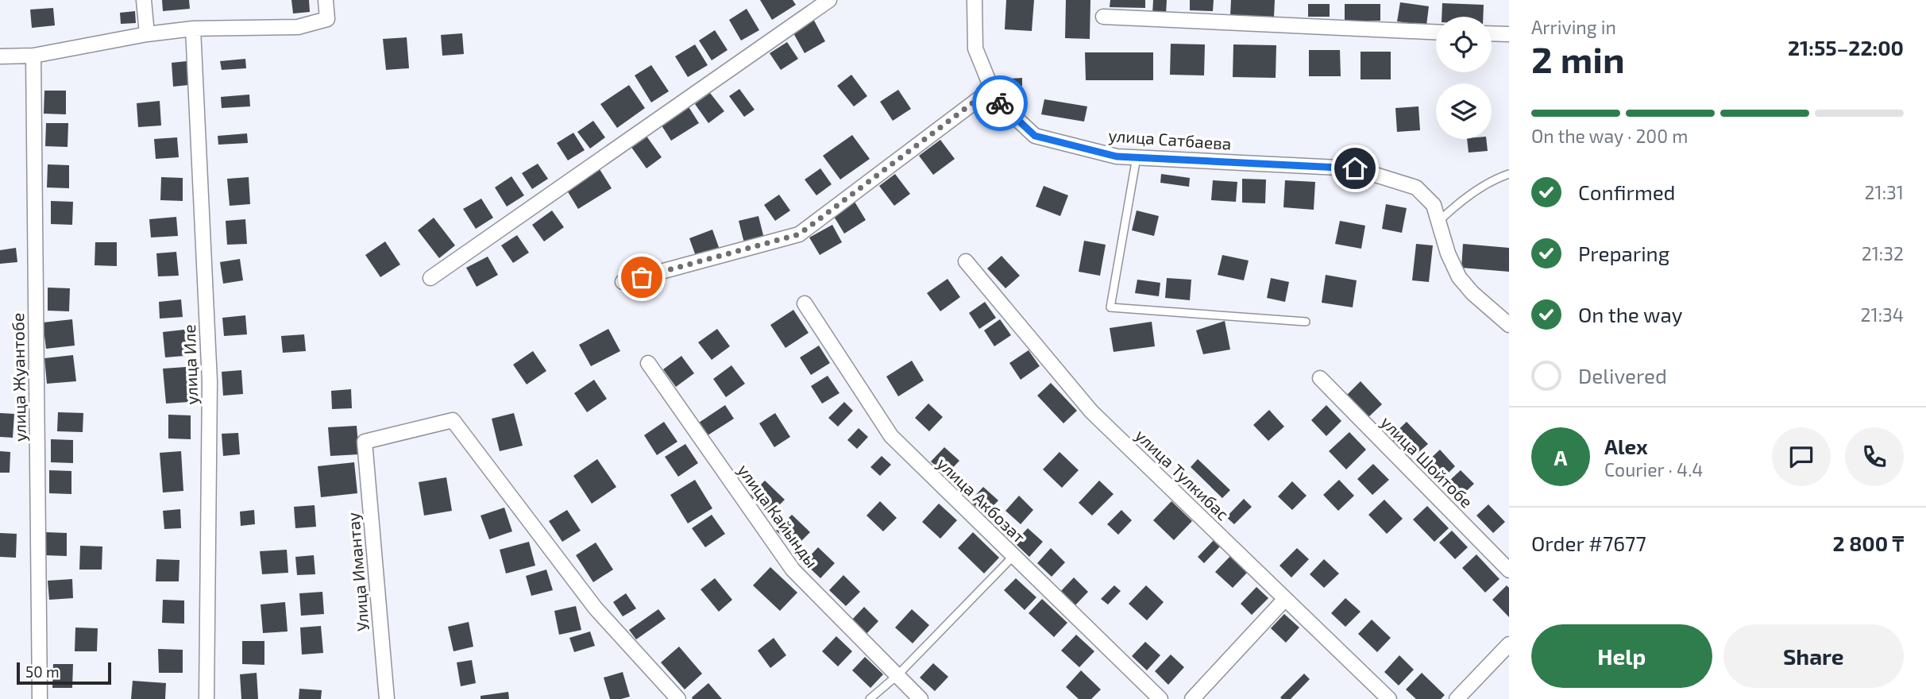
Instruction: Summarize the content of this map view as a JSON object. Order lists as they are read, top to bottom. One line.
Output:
{"streets":{"street":["улица Сатбаева","улица Иле","улица Жуантобе","улица Шойтобе","улица Тулкибас","улица Акбозат","улица Кайынды","Улица Имантау"]},"scale_bar":"50 m","page":{"heading":["2 min","Arriving in","21:55–22:00"],"panel":["Alex","Courier · 4.4","Order #7677","2 800 ₸"],"bar":"On the way · 200 m","list":[["Confirmed","21:31"],["Preparing","21:32"],["On the way","21:34"],"Delivered"],"round":"A","buttons":["Help","Share"],"scale":"50 m"}}
